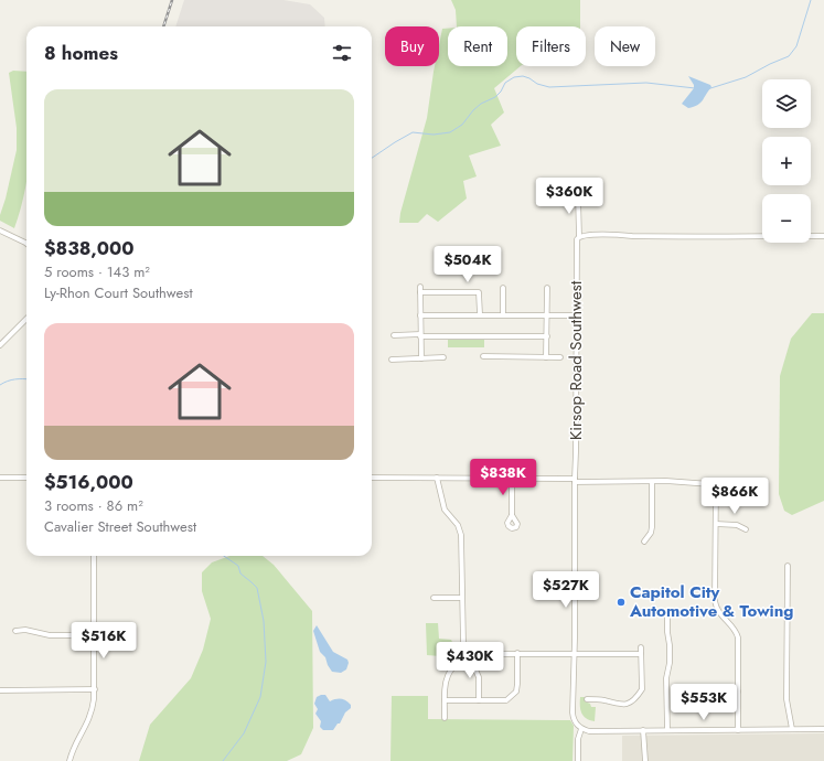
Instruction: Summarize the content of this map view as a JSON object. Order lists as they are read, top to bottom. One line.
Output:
{"streets":{"street":["Kirsop Road Southwest"]},"places":["Capitol City Automotive & Towing"],"page":{"chip":["Buy","Rent","Filters","New"],"heading":"8 homes","map_buttons":["+","−"],"list":[{"name":"$838,000","note":"5 rooms · 143 m² · Ly-Rhon Court Southwest"},{"name":"$516,000","note":"3 rooms · 86 m² · Cavalier Street Southwest"}],"price":["$360K","$504K","$838K","$866K","$527K","$516K","$430K","$553K"]}}
